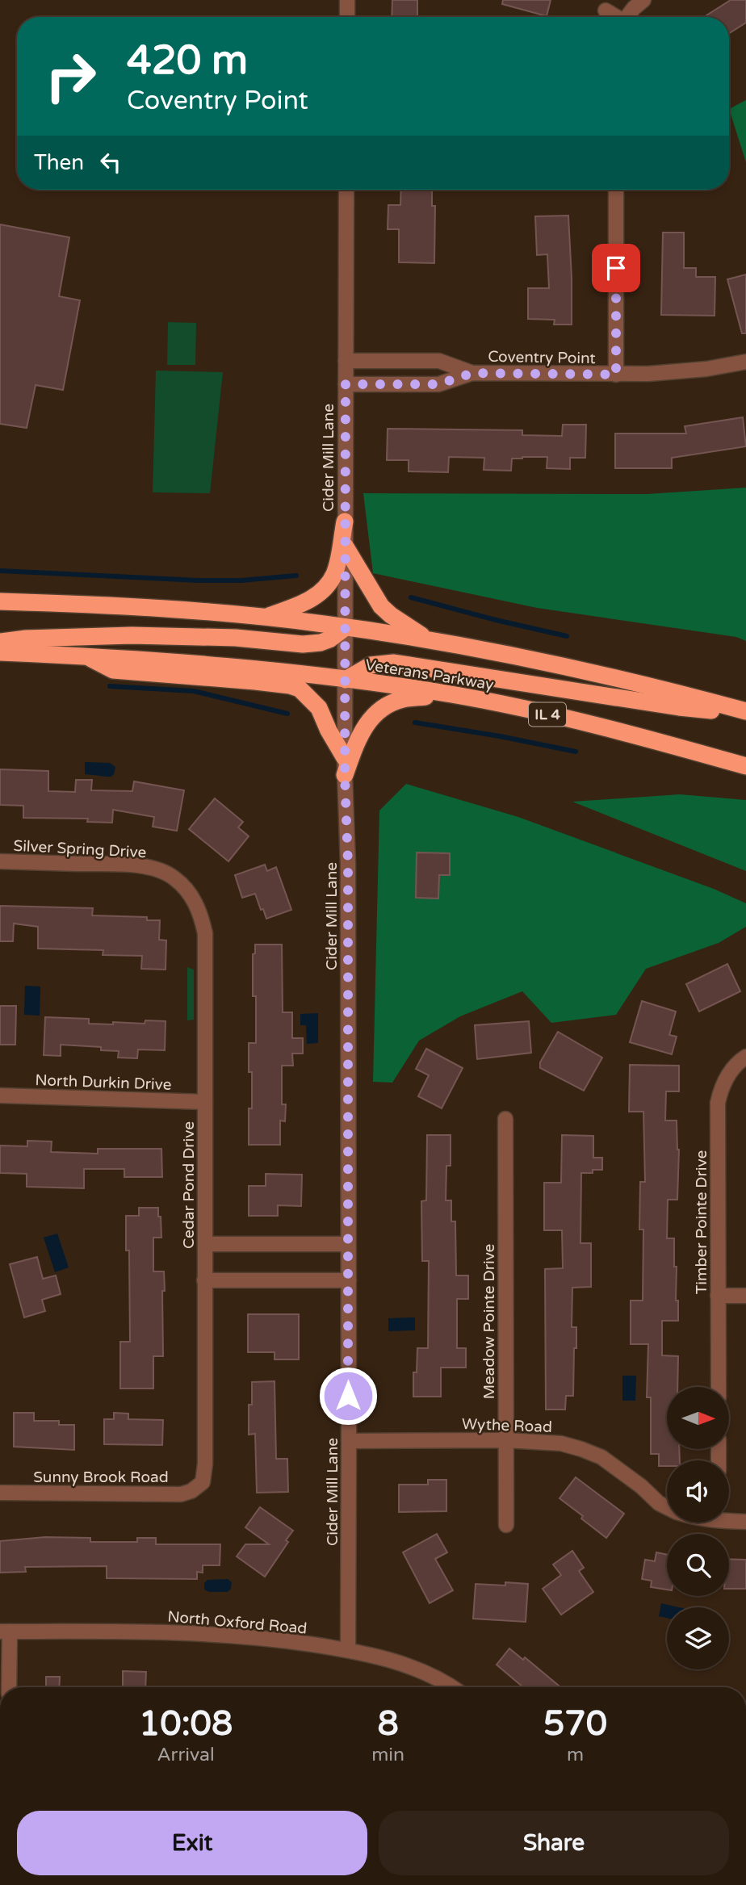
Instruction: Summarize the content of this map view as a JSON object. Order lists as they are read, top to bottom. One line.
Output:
{"streets":{"highway":["Veterans Parkway","IL 4"],"street":["Coventry Point","Cider Mill Lane","Silver Spring Drive","North Durkin Drive","Cedar Pond Drive","Timber Pointe Drive","Meadow Pointe Drive","Wythe Road","Sunny Brook Road","North Oxford Road"]},"crossings":[["Coventry Point","Cider Mill Lane"],["Cider Mill Lane","Veterans Parkway"],["Cider Mill Lane","Wythe Road"],["Cider Mill Lane","North Oxford Road"],["Silver Spring Drive","Cedar Pond Drive"],["North Durkin Drive","Cedar Pond Drive"],["Cedar Pond Drive","Sunny Brook Road"],["Meadow Pointe Drive","Wythe Road"]],"north":"right","page":{"turn":["420 m","Coventry Point"],"then":"Then","eta":["10:08","Arrival","8","min","570","m"],"buttons":["Exit","Share"]}}
